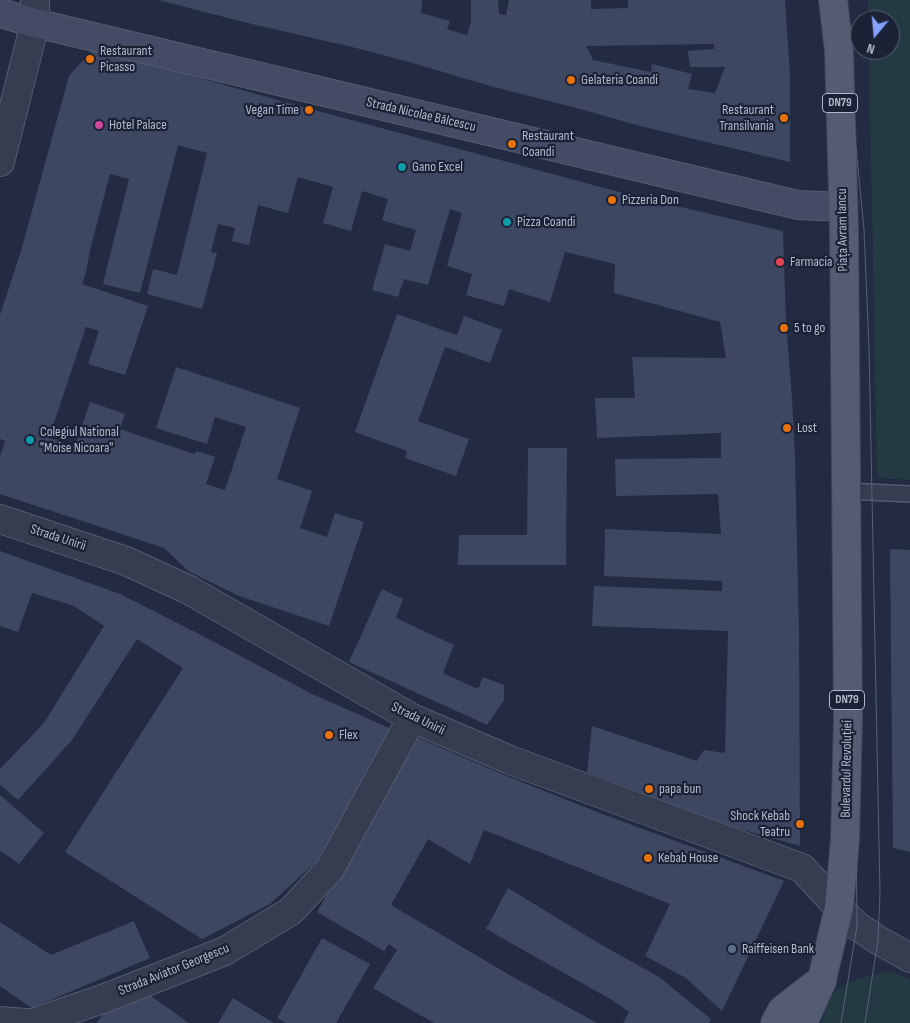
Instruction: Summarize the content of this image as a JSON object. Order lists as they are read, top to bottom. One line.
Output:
{"streets":{"main road":["DN79","Strada Nicolae Bălcescu","Piața Avram Iancu","Bulevardul Revoluției"],"street":["Strada Unirii","Strada Aviator Georgescu"]},"crossings":[["Strada Nicolae Bălcescu","Piața Avram Iancu"],["Piața Avram Iancu","Bulevardul Revoluției"],["Strada Unirii","Bulevardul Revoluției"],["Strada Unirii","Strada Aviator Georgescu"]],"places":["Restaurant Picasso","Gelateria Coandi","Vegan Time","Restaurant Transilvania","Hotel Palace","Restaurant Coandi","Gano Excel","Pizzeria Don","Pizza Coandi","Farmacia","5 to go","Lost","Colegiul National \"Moise Nicoara\"","Flex","papa bun","Shock Kebab Teatru","Kebab House","Raiffeisen Bank"],"north":"bottom"}
